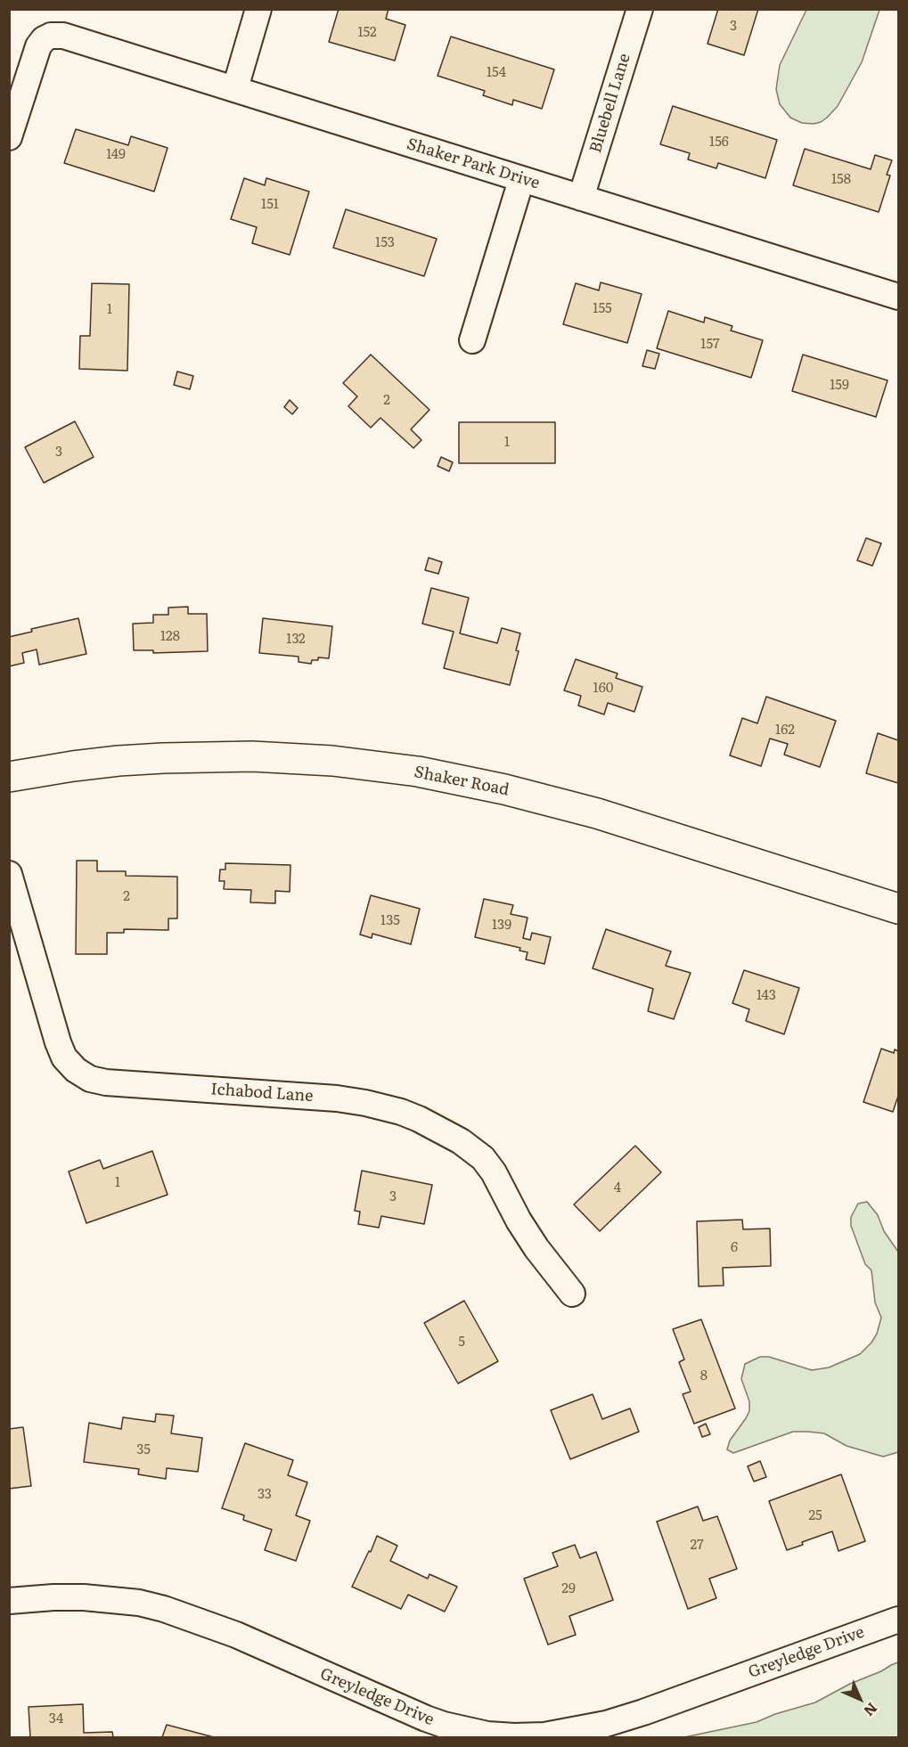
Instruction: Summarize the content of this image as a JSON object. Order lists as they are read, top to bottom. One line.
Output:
{"streets":{"main road":["Shaker Road"],"street":["Bluebell Lane","Shaker Park Drive","Ichabod Lane","Greyledge Drive"]},"crossings":[["Bluebell Lane","Shaker Park Drive"]],"house_numbers":["3","152","154","156","149","158","151","153","155","1","157","159","2","1","3","128","132","160","162","2","135","139","143","1","4","3","6","5","8","35","33","25","27","29","34"],"north":"bottom right"}
